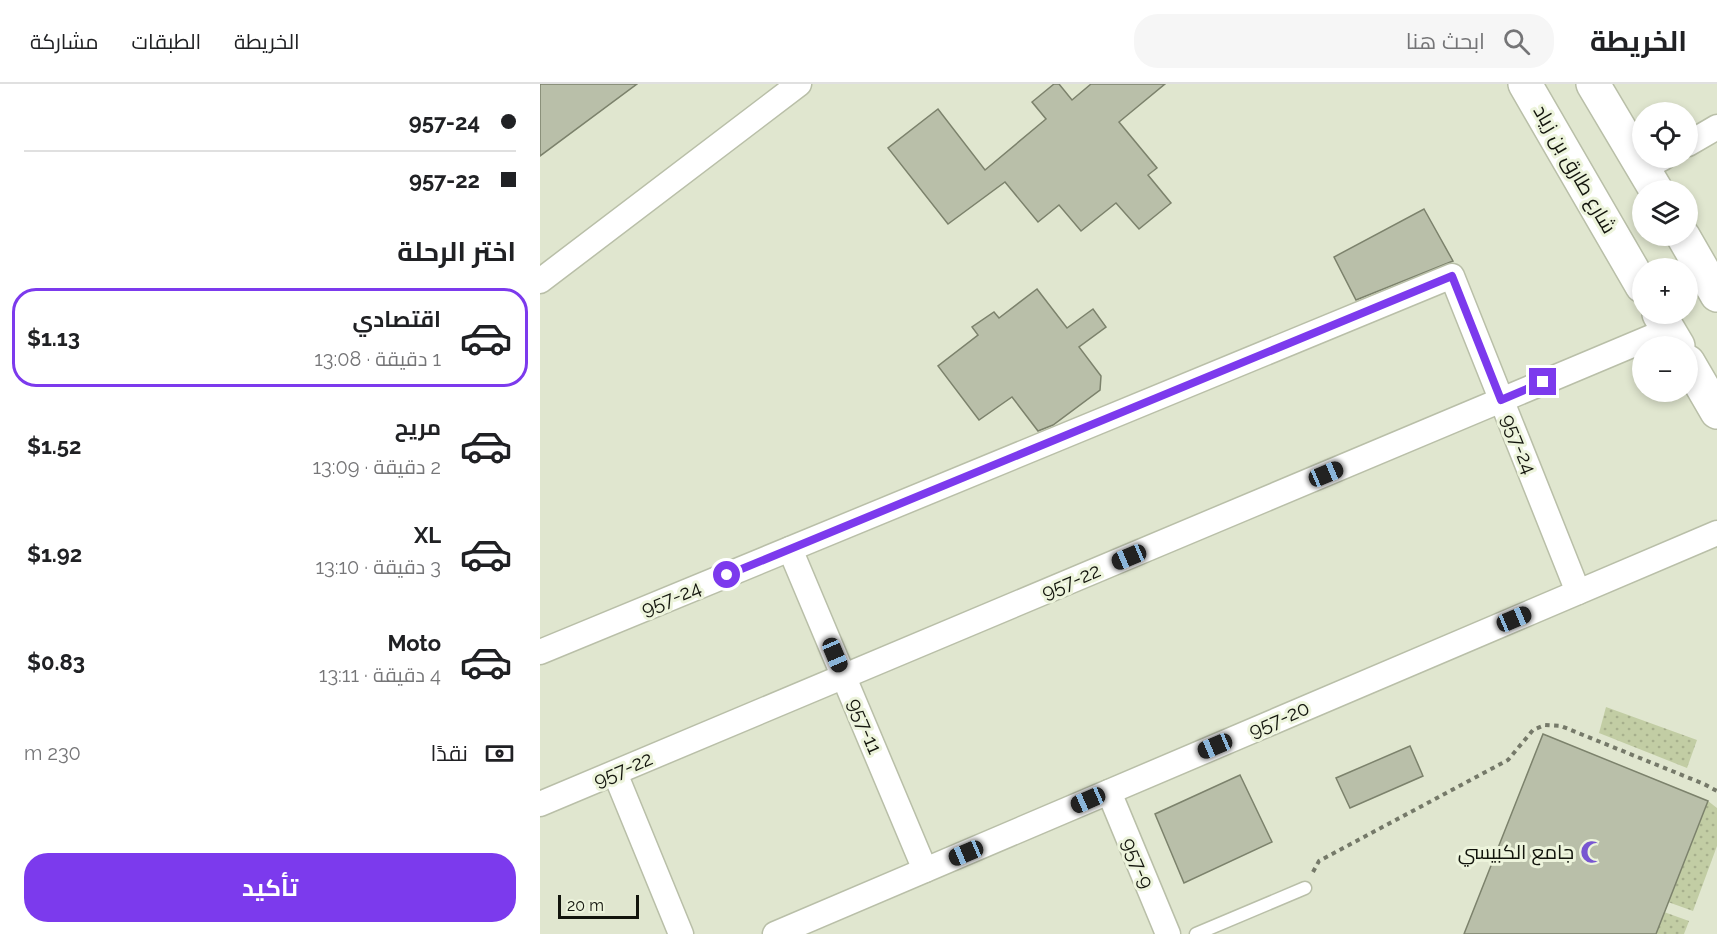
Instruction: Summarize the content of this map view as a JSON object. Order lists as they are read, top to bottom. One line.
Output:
{"streets":{"main road":["شارع طارق بن زياد"],"street":["957-24","957-22","957-20","957-11","957-9"]},"crossings":[["957-24","957-22"],["957-24","957-20"],["957-24","957-11"],["957-22","957-11"],["957-20","957-11"],["957-20","957-9"]],"places":{"mosque":["جامع الكبيسي"]},"scale_bar":"20 m","page":{"header":"الخريطة","search":"ابحث هنا","nav":["الخريطة","الطبقات","مشاركة"],"banner":["957-24","957-22"],"map_buttons":["+","−"],"heading":"اختر الرحلة","list":[{"name":"اقتصادي","note":"1 دقيقة · 13:08","value":"$1.13"},{"name":"مريح","note":"2 دقيقة · 13:09","value":"$1.52"},{"name":"XL","note":"3 دقيقة · 13:10","value":"$1.92"},{"name":"Moto","note":"4 دقيقة · 13:11","value":"$0.83"}],"pay":["نقدًا","230 m"],"buttons":"تأكيد","scale":"20 m"}}
